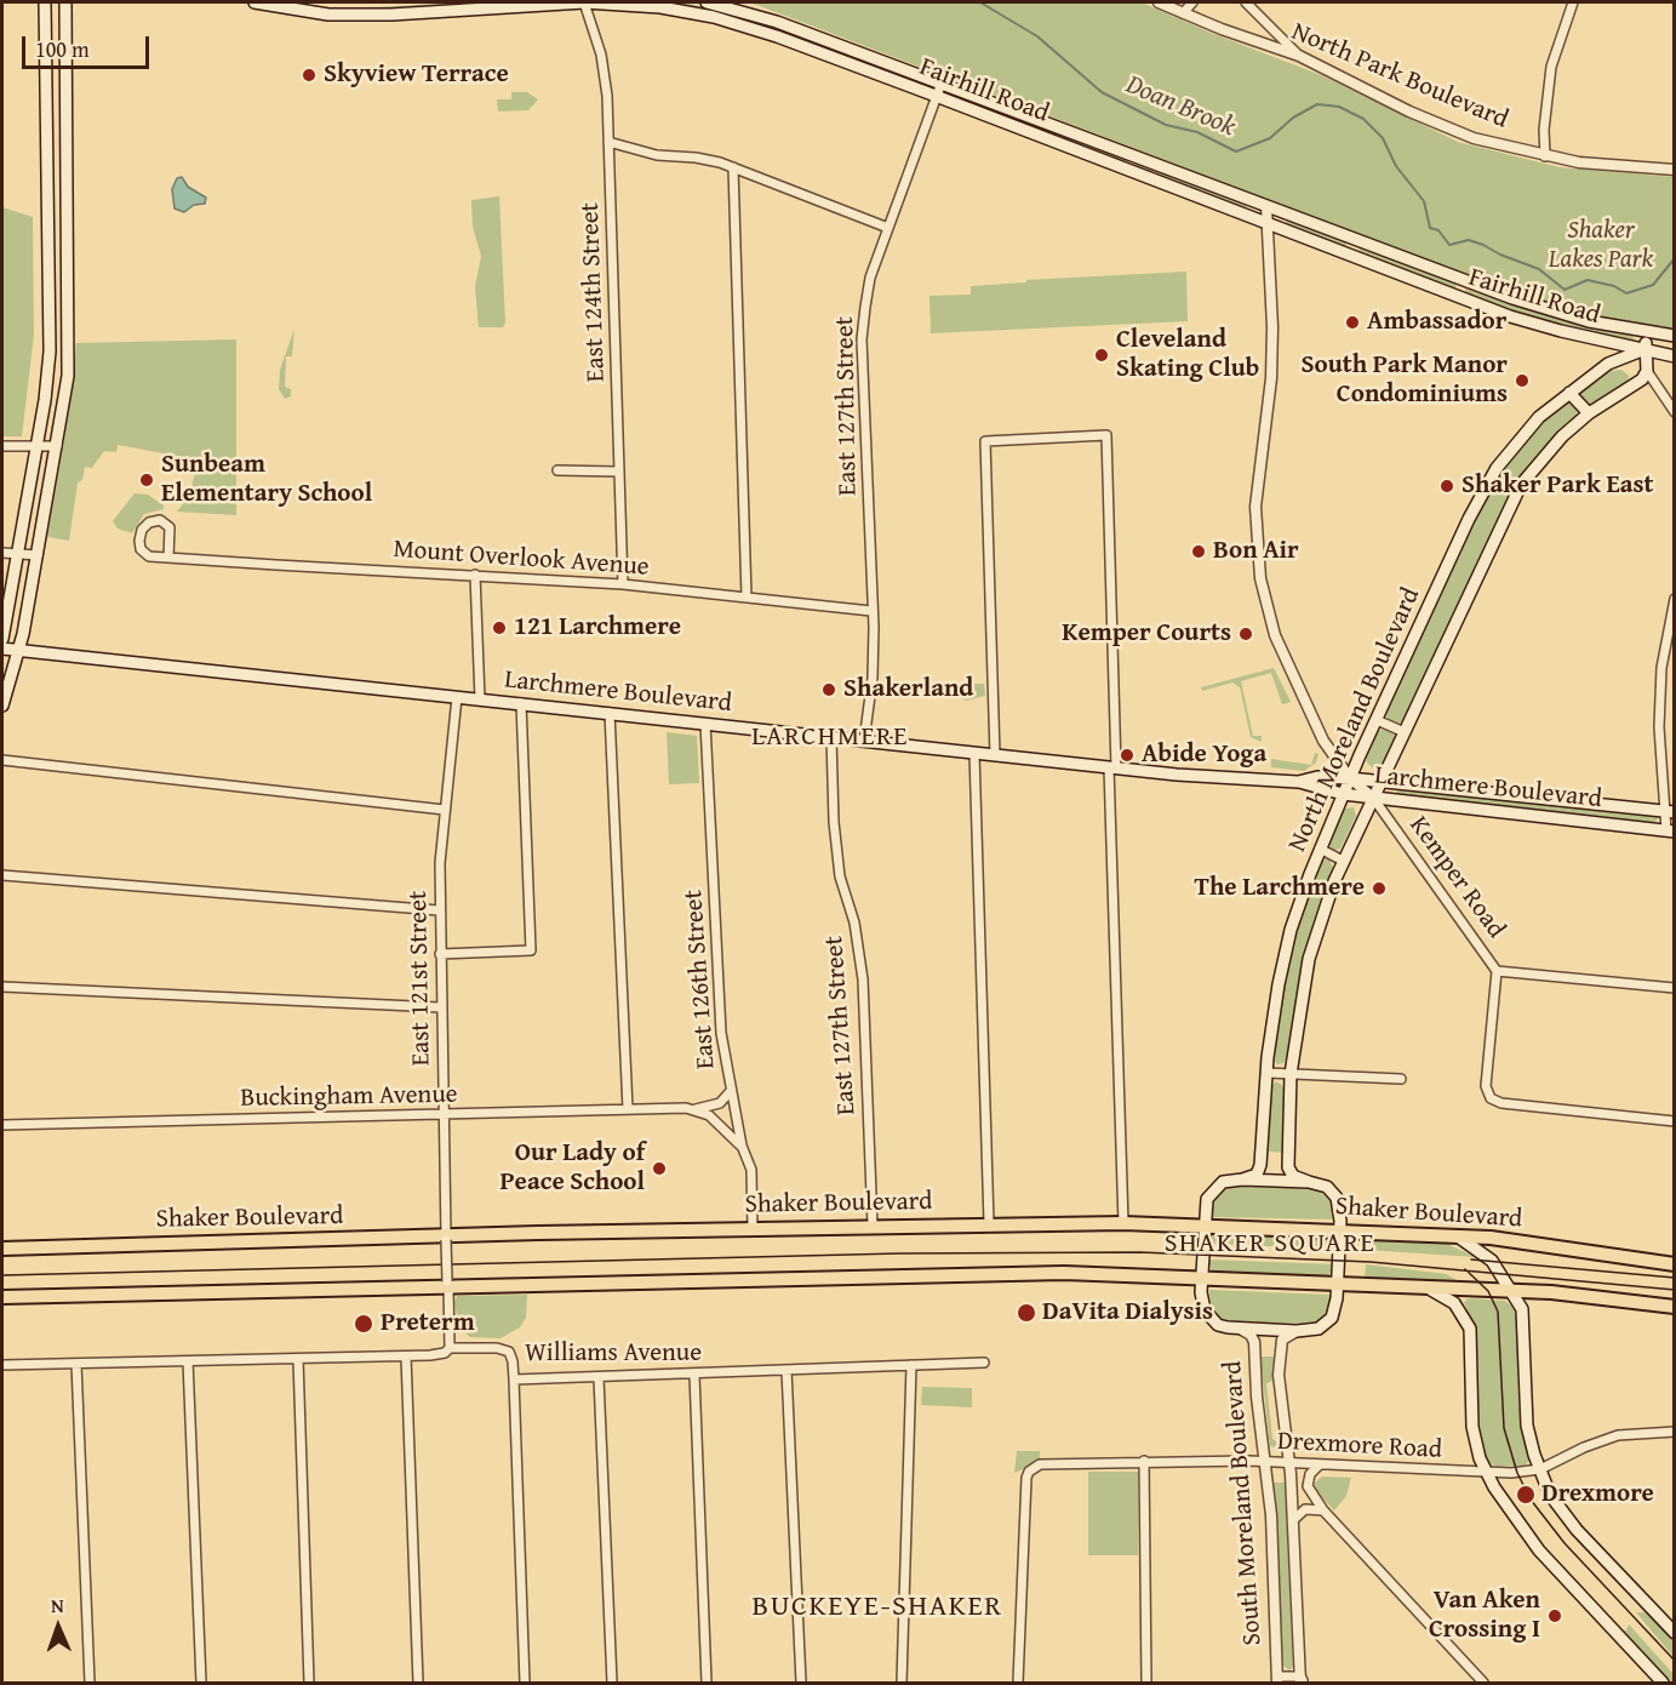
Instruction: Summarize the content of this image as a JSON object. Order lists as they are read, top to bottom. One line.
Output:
{"streets":{"main road":["Fairhill Road","Larchmere Boulevard","North Moreland Boulevard","Shaker Boulevard"],"street":["North Park Boulevard","East 124th Street","East 127th Street","Mount Overlook Avenue","Kemper Road","East 121st Street","East 126th Street","Buckingham Avenue","Williams Avenue","Drexmore Road","South Moreland Boulevard"]},"crossings":[["Fairhill Road","East 124th Street"],["Fairhill Road","East 127th Street"],["Fairhill Road","North Moreland Boulevard"],["Fairhill Road","Kemper Road"],["East 124th Street","Mount Overlook Avenue"],["East 127th Street","Mount Overlook Avenue"],["East 127th Street","Larchmere Boulevard"],["East 127th Street","Shaker Boulevard"],["Larchmere Boulevard","North Moreland Boulevard"],["Larchmere Boulevard","Kemper Road"],["Larchmere Boulevard","East 121st Street"],["Larchmere Boulevard","East 126th Street"],["North Moreland Boulevard","Kemper Road"],["East 121st Street","Buckingham Avenue"],["East 121st Street","Shaker Boulevard"],["East 121st Street","Williams Avenue"],["East 126th Street","Buckingham Avenue"],["East 126th Street","Shaker Boulevard"],["Drexmore Road","South Moreland Boulevard"]],"districts":["LARCHMERE","SHAKER SQUARE","BUCKEYE-SHAKER"],"water":["Doan Brook"],"parks":["Shaker Lakes Park"],"places":["Skyview Terrace","Ambassador","Cleveland Skating Club","South Park Manor Condominiums","Sunbeam Elementary School","Shaker Park East","Bon Air","121 Larchmere","Kemper Courts","Shakerland","Abide Yoga","The Larchmere","Our Lady of Peace School","DaVita Dialysis","Preterm","Drexmore","Van Aken Crossing I"],"scale_bar":"100 m","north":"top"}
